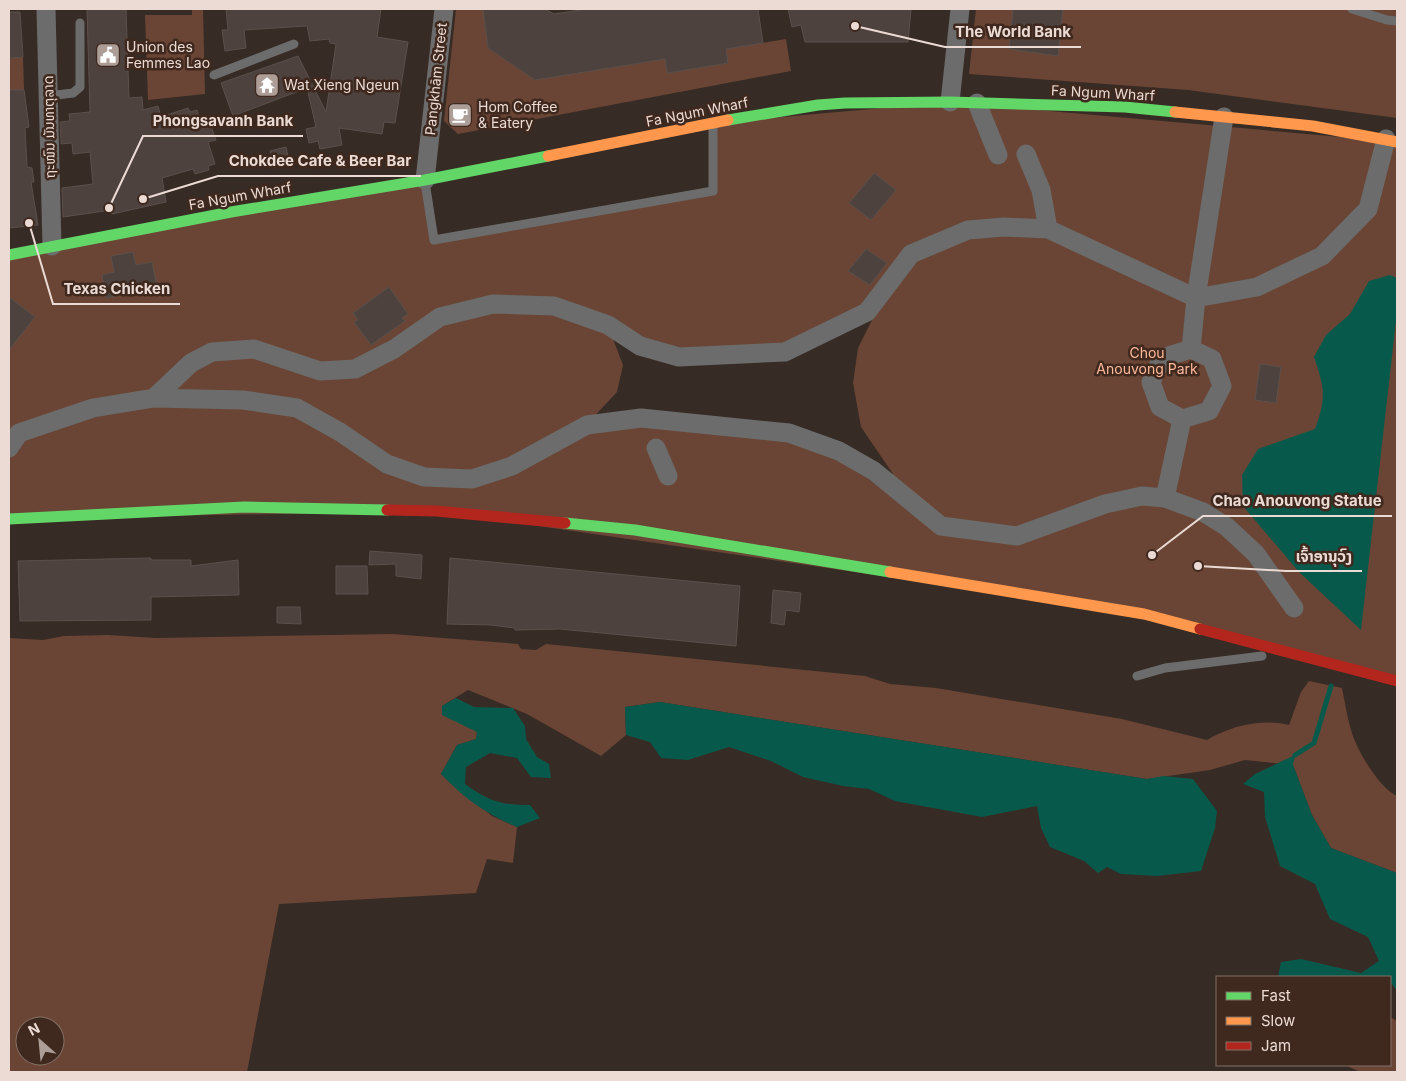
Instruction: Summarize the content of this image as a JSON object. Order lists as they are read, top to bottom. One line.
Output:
{"streets":{"street":["Pangkhām Street","Fa Ngum Wharf","ຖະໜົນ ມັນທາຕຸລາດ"]},"crossings":[["Pangkhām Street","Fa Ngum Wharf"],["Fa Ngum Wharf","ຖະໜົນ ມັນທາຕຸລາດ"]],"parks":["Chou Anouvong Park"],"places":{"other":["The World Bank","Chokdee Cafe & Beer Bar","Phongsavanh Bank","Texas Chicken","Chao Anouvong Statue","ເຈົ້າອານຸວົງ"],"public building":["Union des Femmes Lao"],"temple":["Wat Xieng Ngeun"],"cafe":["Hom Coffee & Eatery"]},"legend":["Fast","Slow","Jam"],"north":"top left"}
